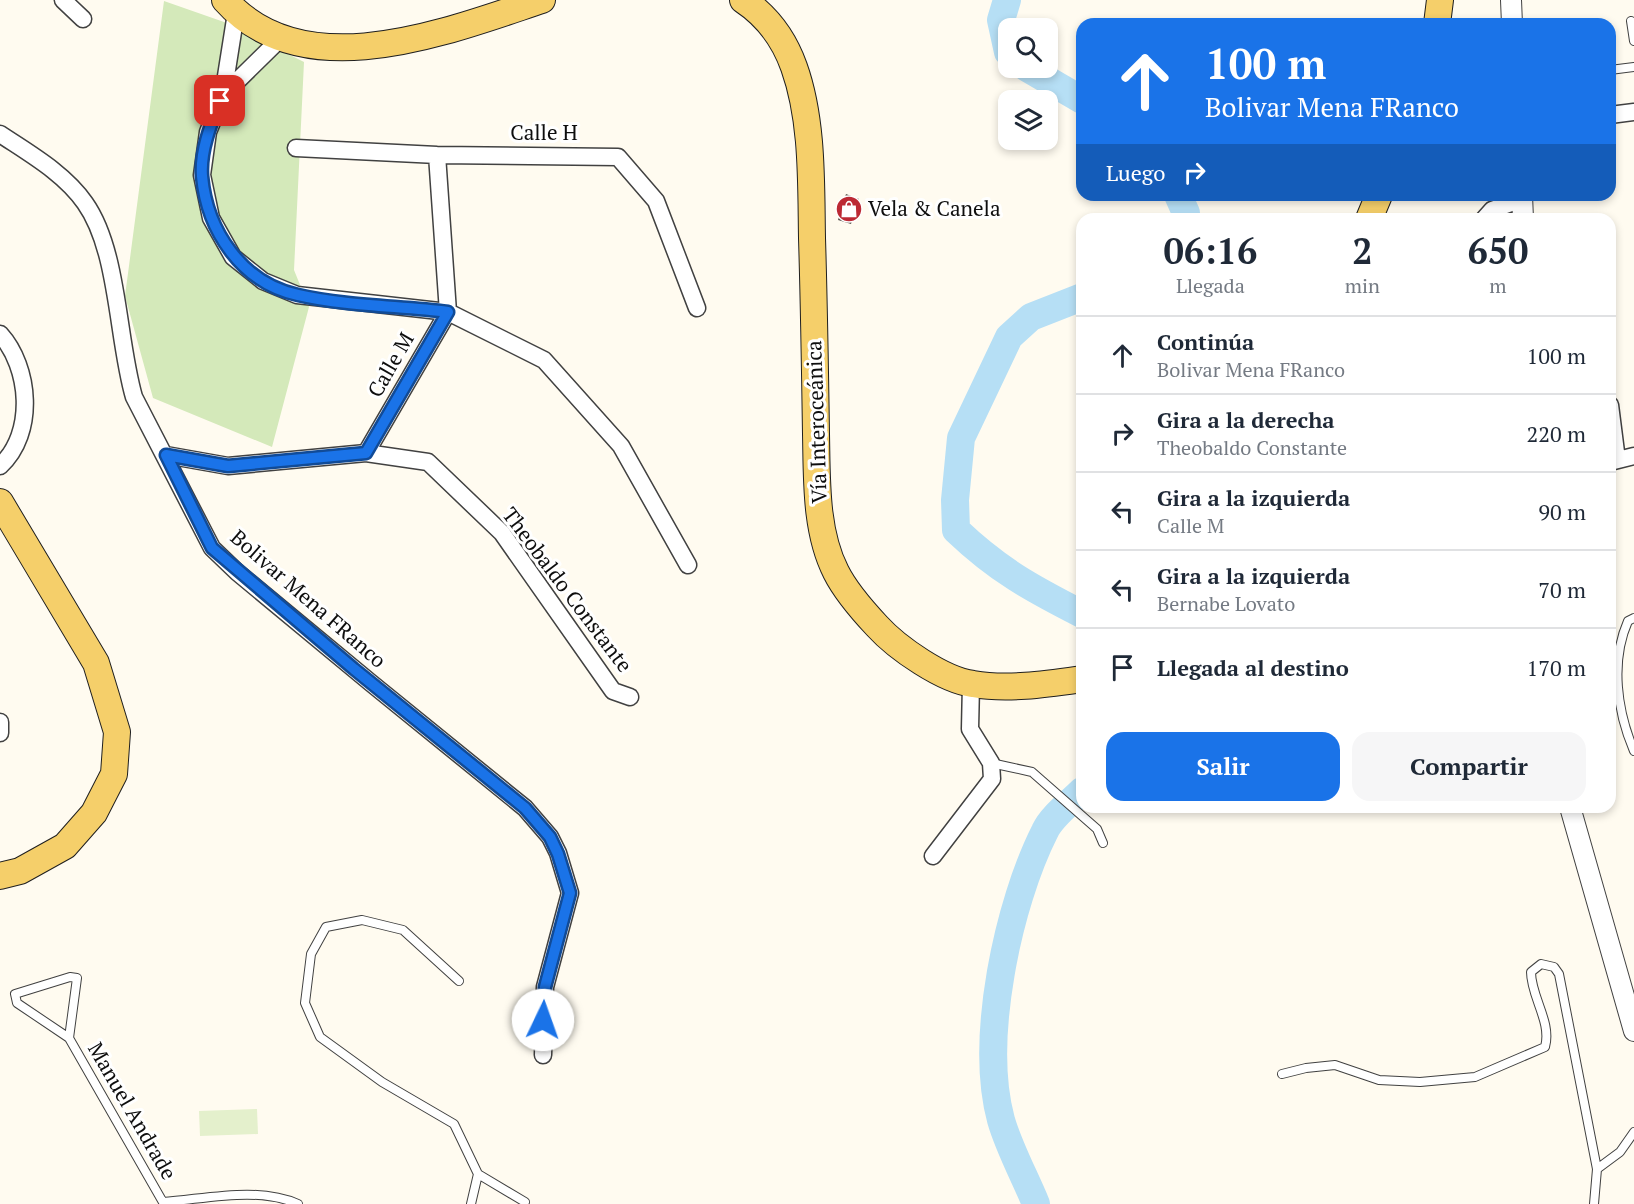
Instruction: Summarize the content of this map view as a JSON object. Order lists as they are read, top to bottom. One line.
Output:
{"streets":{"main road":["Vía Interoceánica"],"street":["Calle H","Calle M","Theobaldo Constante","Bolivar Mena FRanco"],"lane":["Manuel Andrade"]},"crossings":[["Calle M","Theobaldo Constante"],["Theobaldo Constante","Bolivar Mena FRanco"]],"places":{"shop":["Vela & Canela"]},"page":{"turn":["100 m","Bolivar Mena FRanco"],"then":"Luego","eta":["06:16","Llegada","2","min","650","m"],"list":[{"name":"Continúa","note":"Bolivar Mena FRanco","value":"100 m"},{"name":"Gira a la derecha","note":"Theobaldo Constante","value":"220 m"},{"name":"Gira a la izquierda","note":"Calle M","value":"90 m"},{"name":"Gira a la izquierda","note":"Bernabe Lovato","value":"70 m"},{"name":"Llegada al destino","value":"170 m"}],"buttons":["Salir","Compartir"]}}
